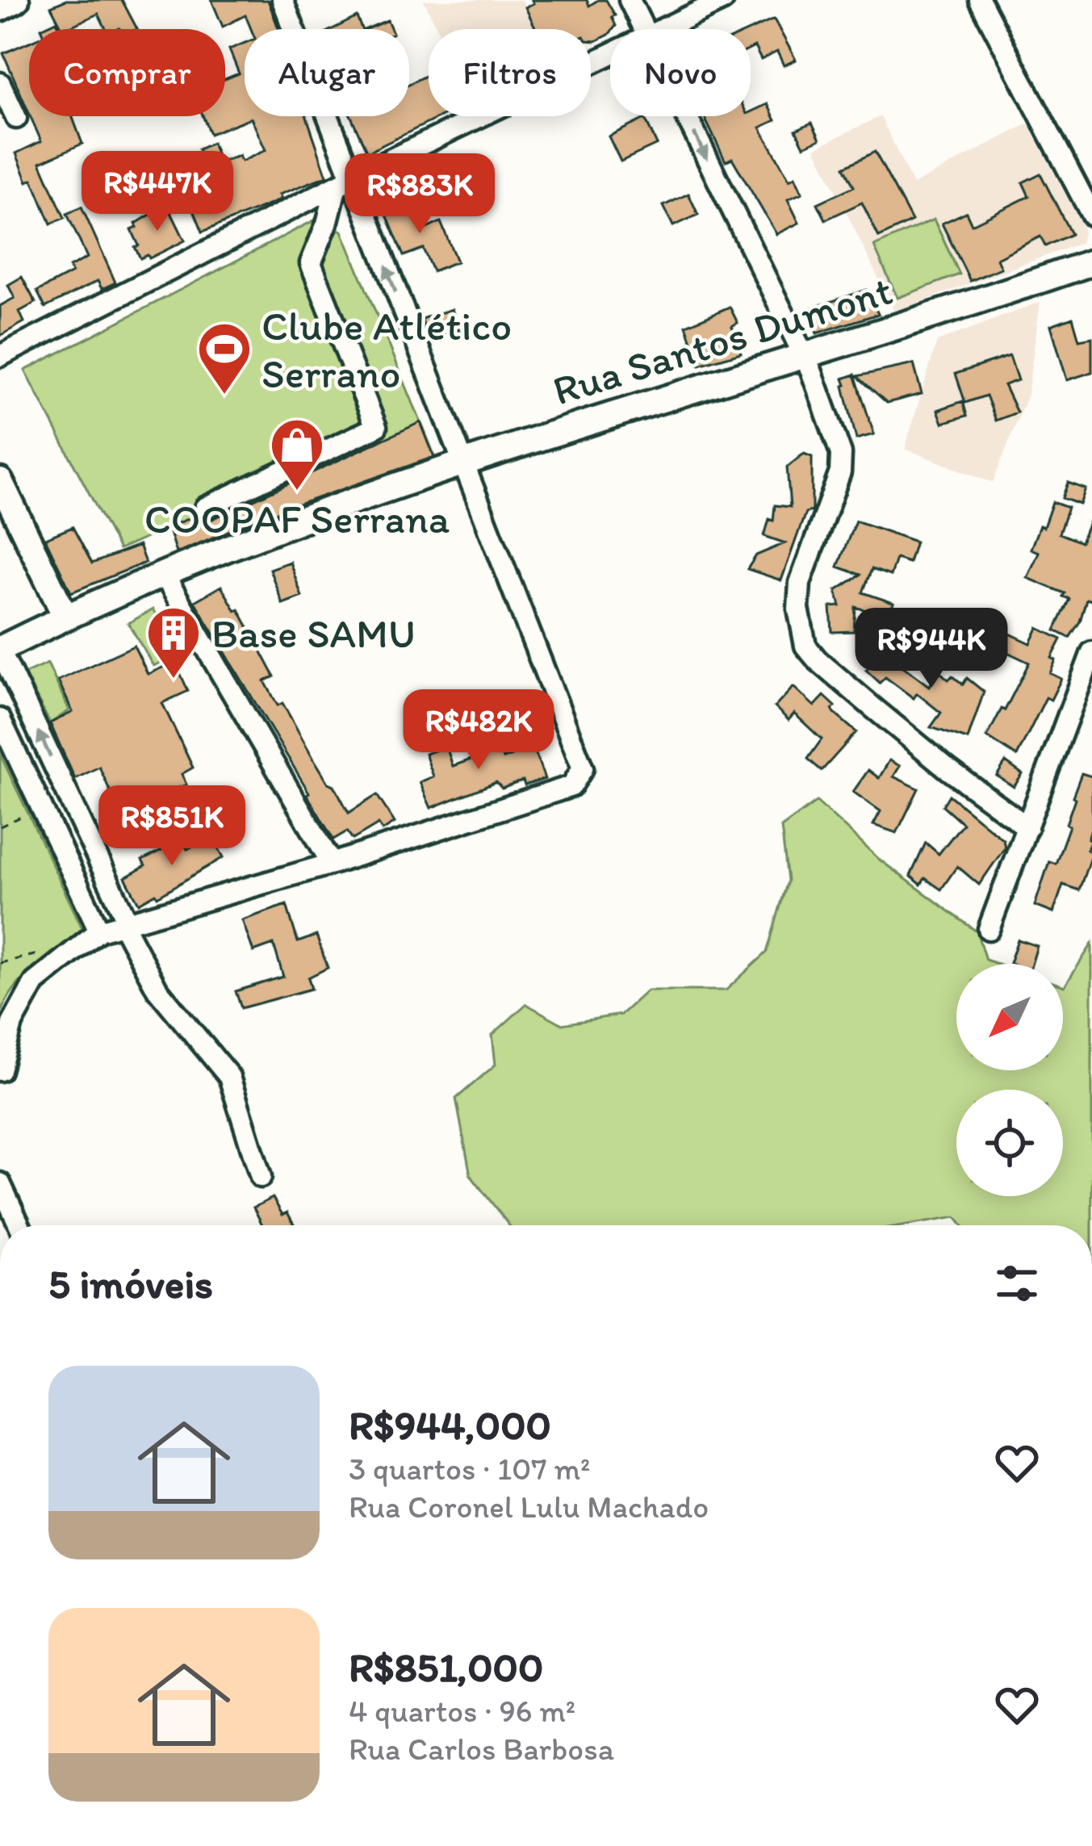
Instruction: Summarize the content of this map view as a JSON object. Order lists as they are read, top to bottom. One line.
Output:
{"streets":{"main road":["Rua Santos Dumont"]},"places":{"sports":["Clube Atlético Serrano"],"shop":["COOPAF Serrana"],"building":["Base SAMU"]},"north":"bottom left","page":{"chip":["Comprar","Alugar","Filtros","Novo"],"price":["R$447K","R$883K","R$944K","R$482K","R$851K"],"heading":"5 imóveis","list":[{"name":"R$944,000","note":"3 quartos · 107 m² · Rua Coronel Lulu Machado"},{"name":"R$851,000","note":"4 quartos · 96 m² · Rua Carlos Barbosa"}]}}
